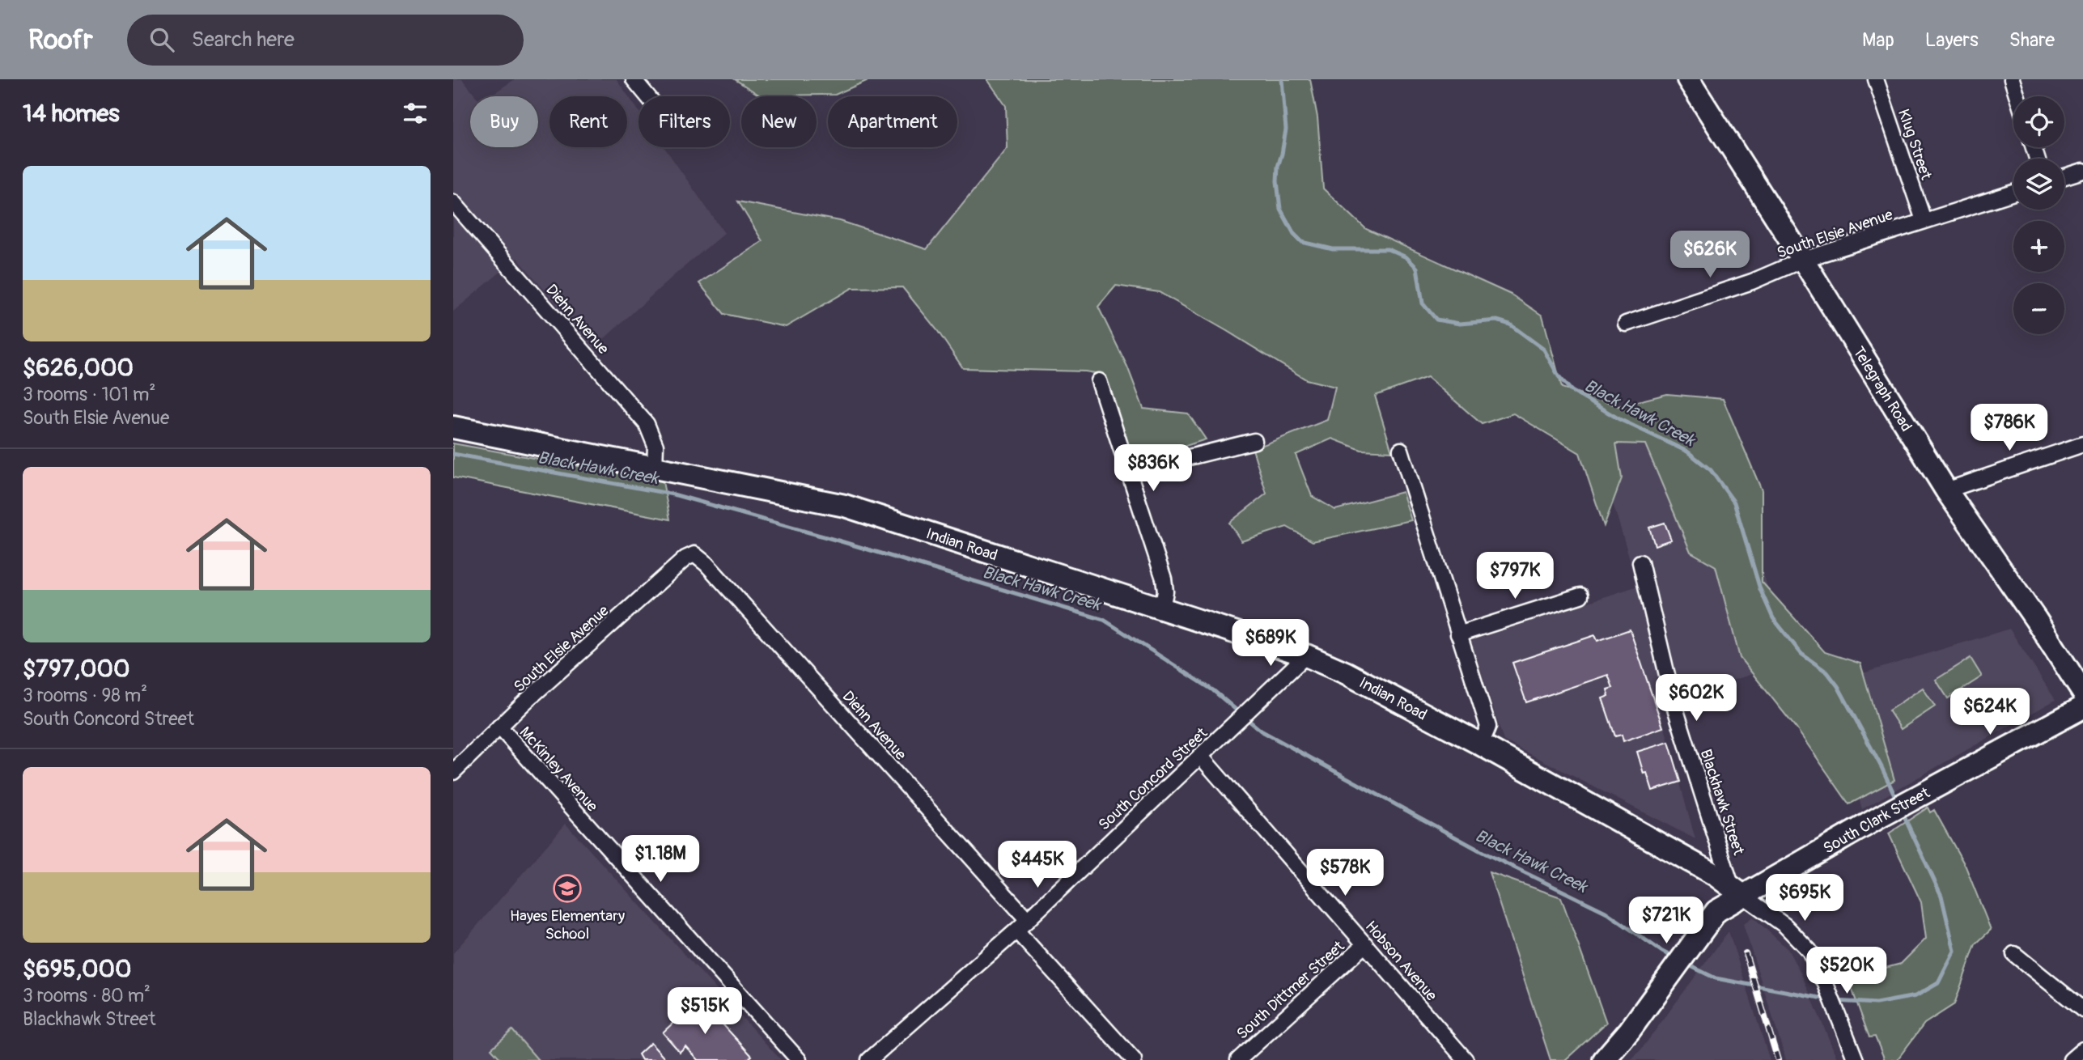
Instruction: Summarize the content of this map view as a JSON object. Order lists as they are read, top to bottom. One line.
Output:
{"streets":{"street":["Klug Street","South Elsie Avenue","Diehn Avenue","Telegraph Road","Indian Road","McKinley Avenue","South Concord Street","Blackhawk Street","South Clark Street","Hobson Avenue","South Dittmer Street"]},"crossings":[["Klug Street","South Elsie Avenue"],["South Elsie Avenue","Diehn Avenue"],["South Elsie Avenue","Telegraph Road"],["South Elsie Avenue","McKinley Avenue"],["Diehn Avenue","Indian Road"],["Diehn Avenue","South Concord Street"],["Indian Road","South Concord Street"],["Indian Road","Blackhawk Street"],["Indian Road","South Clark Street"],["South Concord Street","Hobson Avenue"],["Blackhawk Street","South Clark Street"],["Hobson Avenue","South Dittmer Street"]],"water":["Black Hawk Creek"],"places":{"school or university":["Hayes Elementary School"]},"page":{"header":"Roofr","search":"Search here","nav":["Map","Layers","Share"],"heading":"14 homes","map_buttons":["+","−"],"chip":["Buy","Rent","Filters","New","Apartment"],"list":[{"name":"$626,000","note":"3 rooms · 101 m² · South Elsie Avenue"},{"name":"$797,000","note":"3 rooms · 98 m² · South Concord Street"},{"name":"$695,000","note":"3 rooms · 80 m² · Blackhawk Street"}],"price":["$626K","$786K","$836K","$797K","$689K","$602K","$624K","$1.18M","$445K","$578K","$695K","$721K","$520K","$515K"]}}
